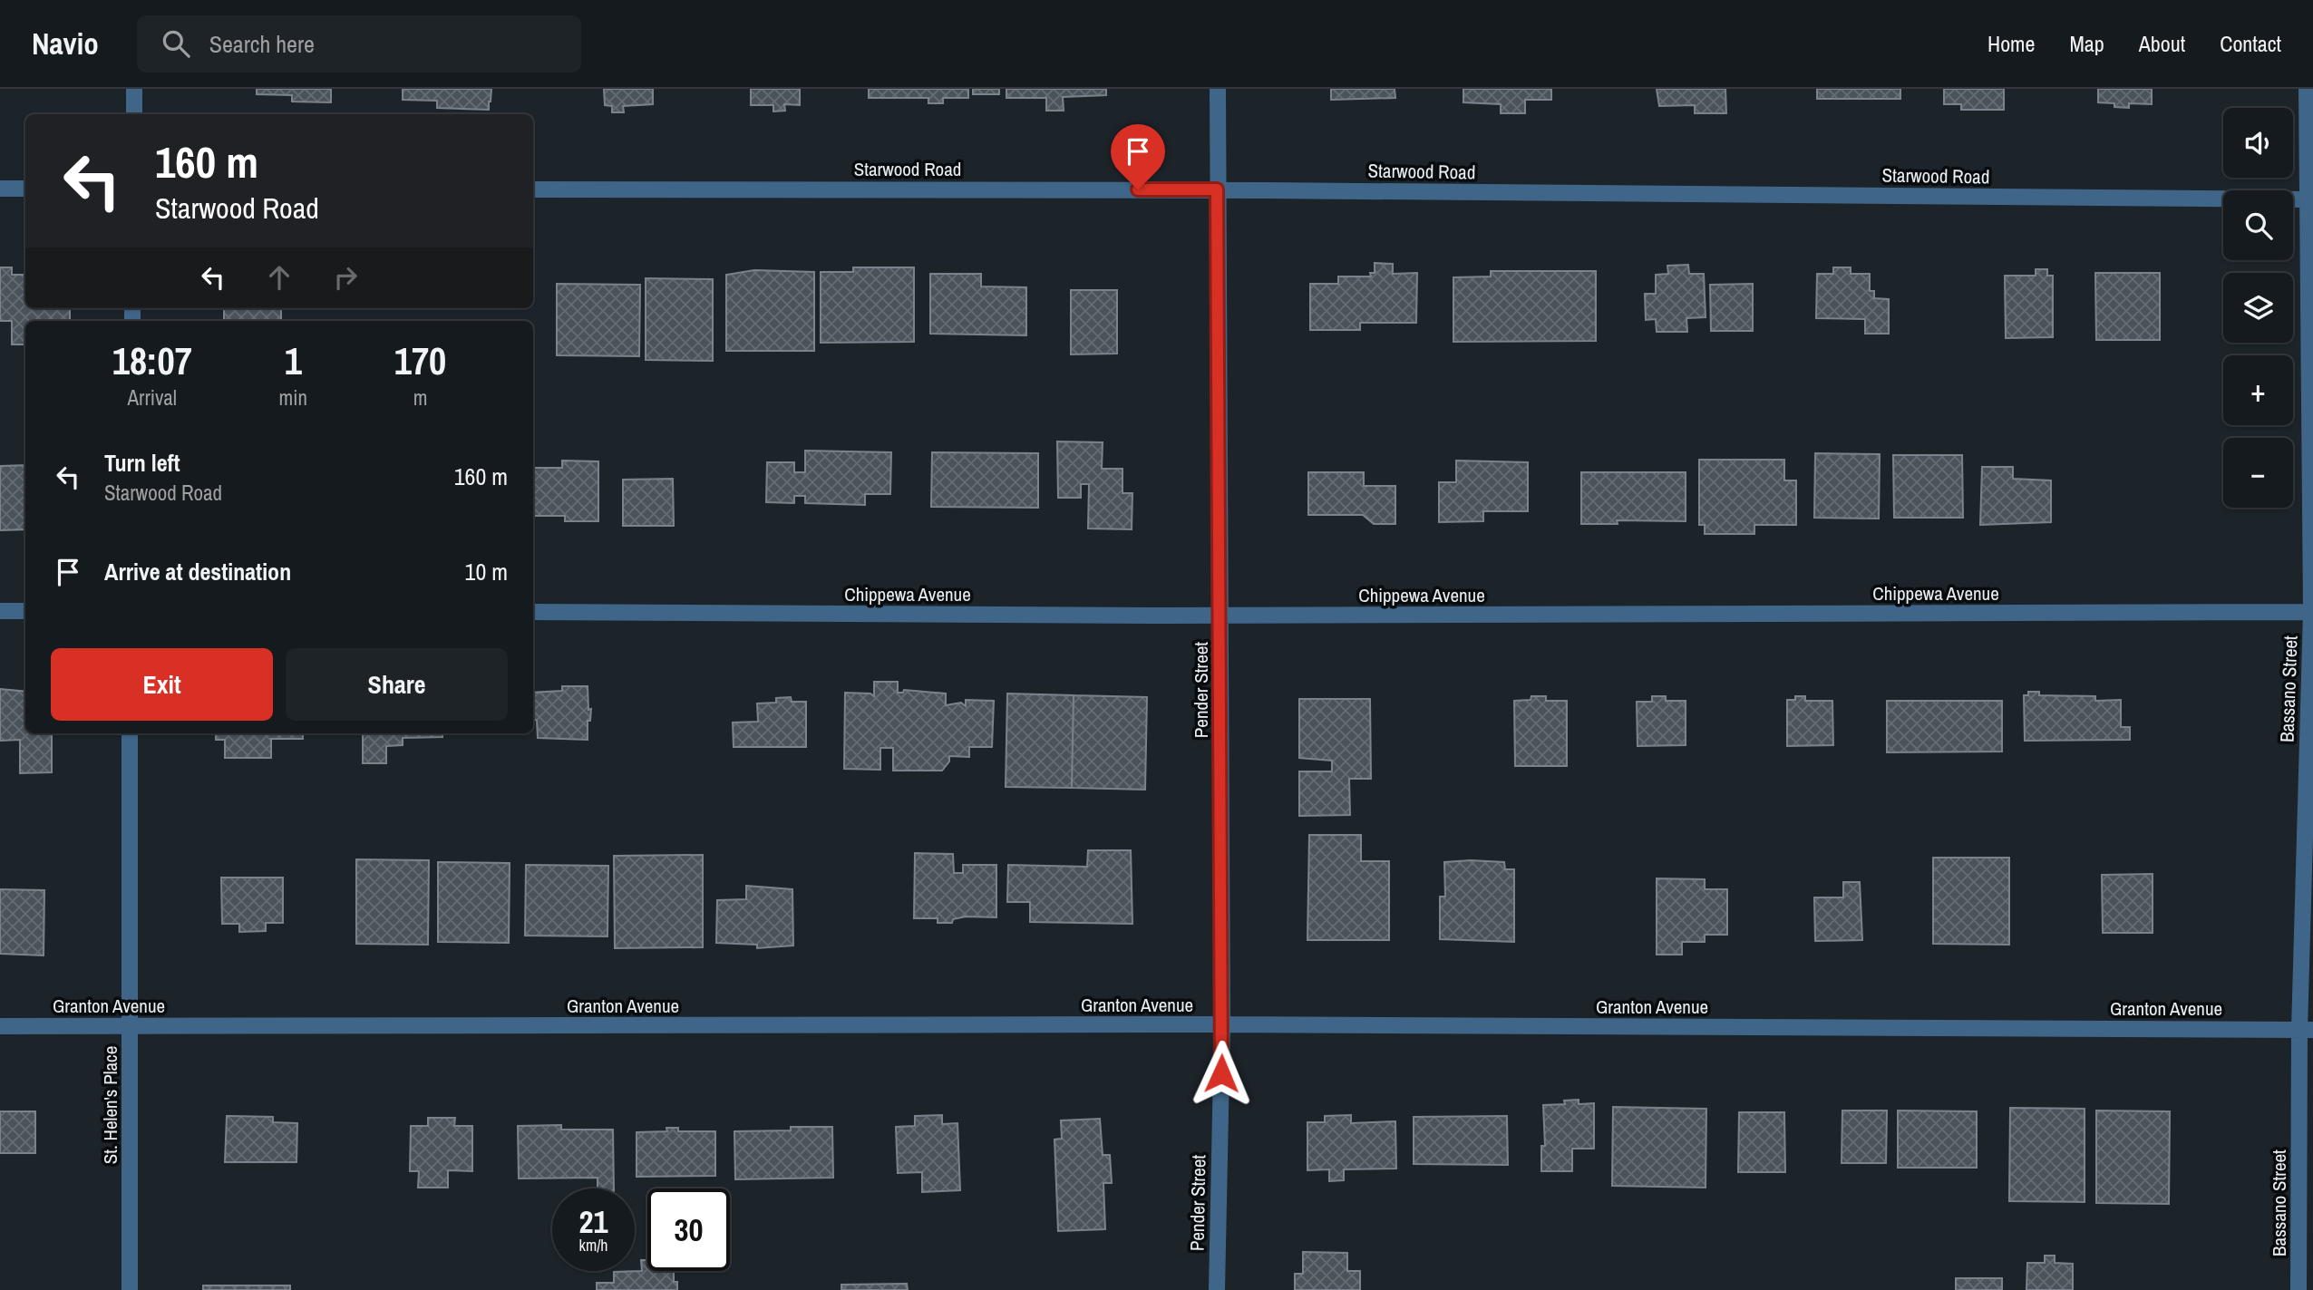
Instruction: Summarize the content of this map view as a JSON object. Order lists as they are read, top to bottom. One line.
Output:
{"streets":{"street":["Starwood Road","Chippewa Avenue","Bassano Street","Pender Street","Granton Avenue","St. Helen's Place"]},"crossings":[["Starwood Road","Bassano Street"],["Starwood Road","Pender Street"],["Chippewa Avenue","Bassano Street"],["Chippewa Avenue","Pender Street"],["Bassano Street","Granton Avenue"],["Pender Street","Granton Avenue"],["Granton Avenue","St. Helen's Place"]],"page":{"header":"Navio","search":"Search here","nav":["Home","Map","About","Contact"],"map_buttons":["+","−"],"turn":["160 m","Starwood Road"],"eta":["18:07","Arrival","1","min","170","m"],"list":[{"name":"Turn left","note":"Starwood Road","value":"160 m"},{"name":"Arrive at destination","value":"10 m"}],"buttons":["Exit","Share"],"speed":"21 km/h","limit":"30"}}
